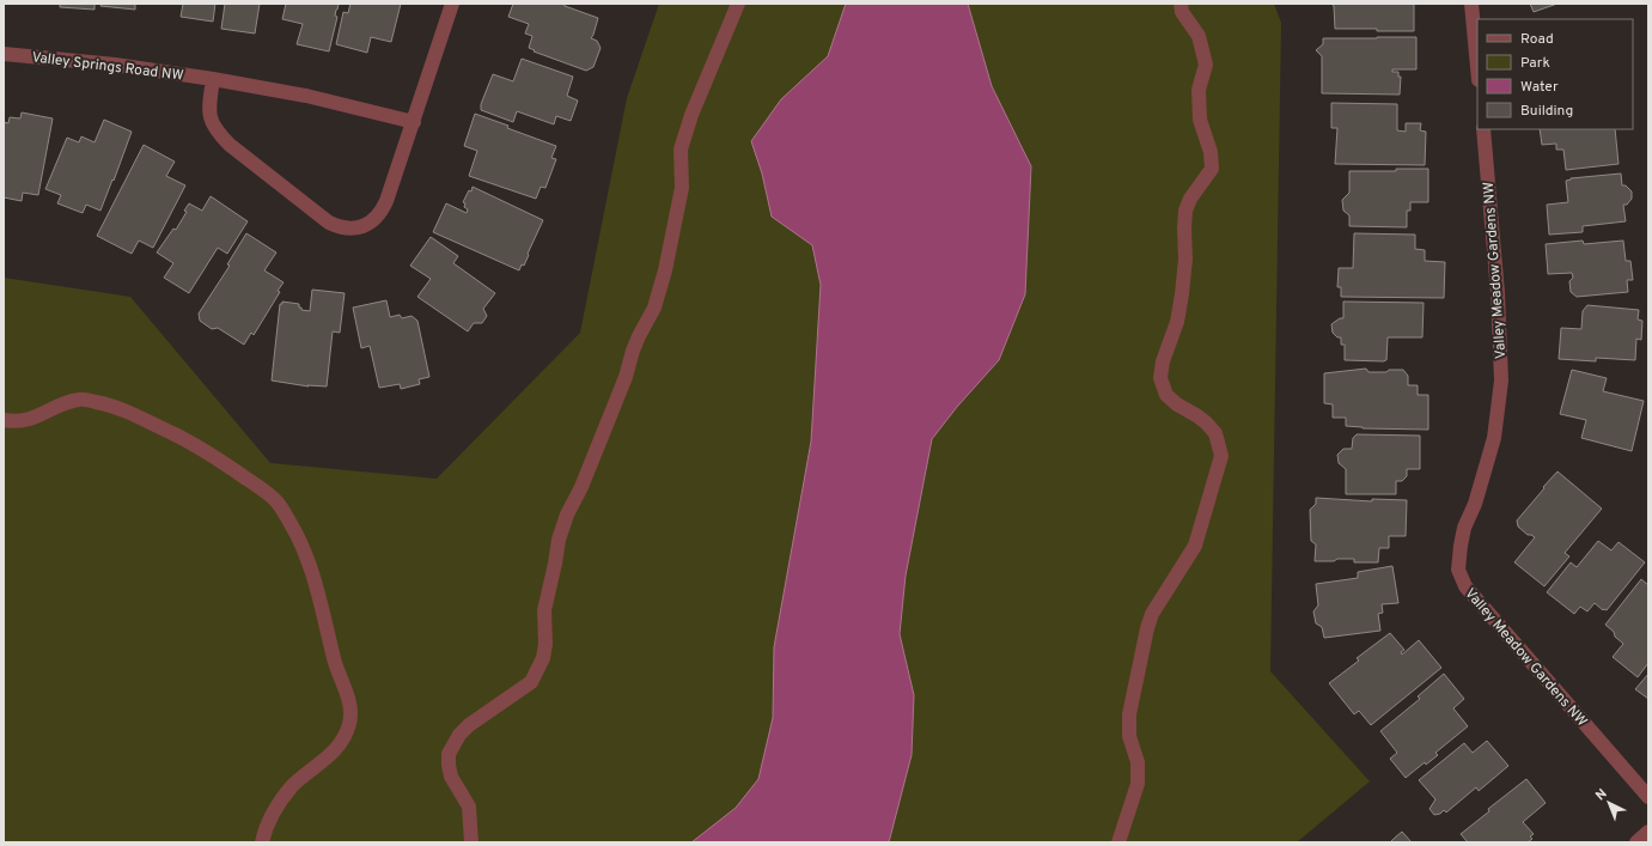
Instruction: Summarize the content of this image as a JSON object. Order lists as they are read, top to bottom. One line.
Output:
{"streets":{"street":["Valley Springs Road NW","Valley Meadow Gardens NW"]},"legend":["Road","Park","Water","Building"],"north":"top left"}
